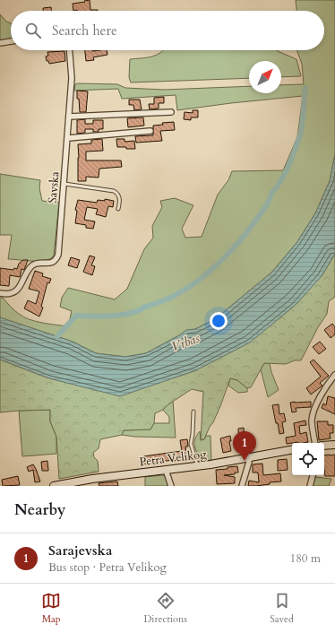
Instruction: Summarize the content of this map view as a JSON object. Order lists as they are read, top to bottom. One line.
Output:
{"streets":{"street":["Savska","Petra Velikog"]},"water":["Vrbas"],"north":"top right","page":{"search":"Search here","pins":"1","heading":"Nearby","list":[{"mark":"1","name":"Sarajevska","note":"Bus stop · Petra Velikog","value":"180 m"}],"nav":["Map","Directions","Saved"]}}
